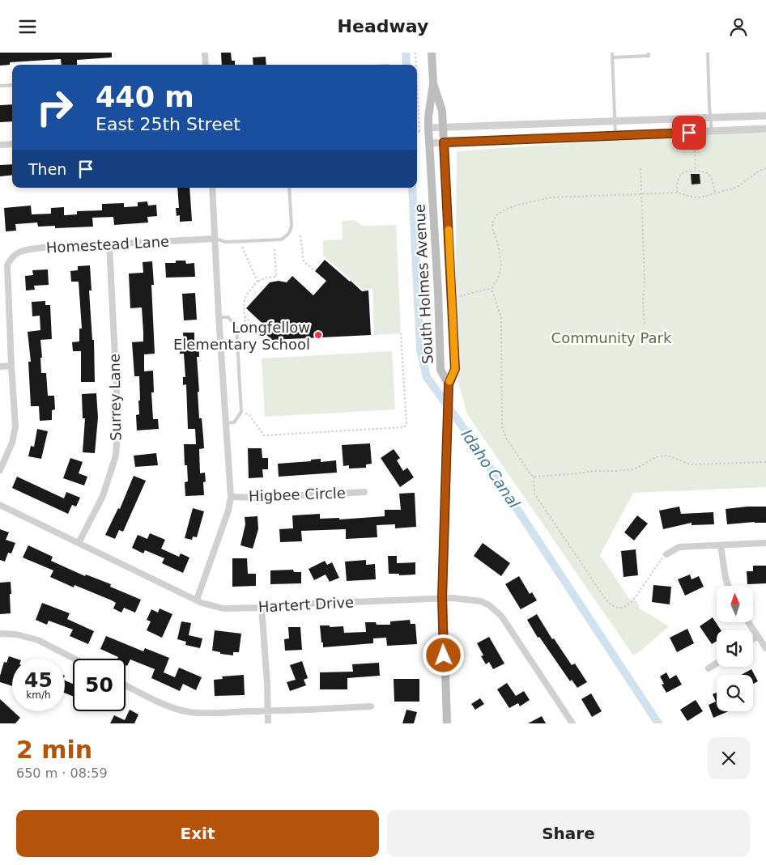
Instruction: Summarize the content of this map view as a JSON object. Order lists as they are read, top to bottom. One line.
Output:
{"streets":{"main road":["South Holmes Avenue"],"street":["Homestead Lane","Surrey Lane","Higbee Circle","Hartert Drive"]},"crossings":[["Homestead Lane","Surrey Lane"],["South Holmes Avenue","Hartert Drive"],["Surrey Lane","Hartert Drive"]],"water":["Idaho Canal"],"parks":["Community Park"],"places":["Longfellow Elementary School"],"north":"top","page":{"header":"Headway","turn":["440 m","East 25th Street"],"then":"Then","speed":"45 km/h","limit":"50","heading":["2 min","650 m · 08:59"],"buttons":["Exit","Share"]}}
